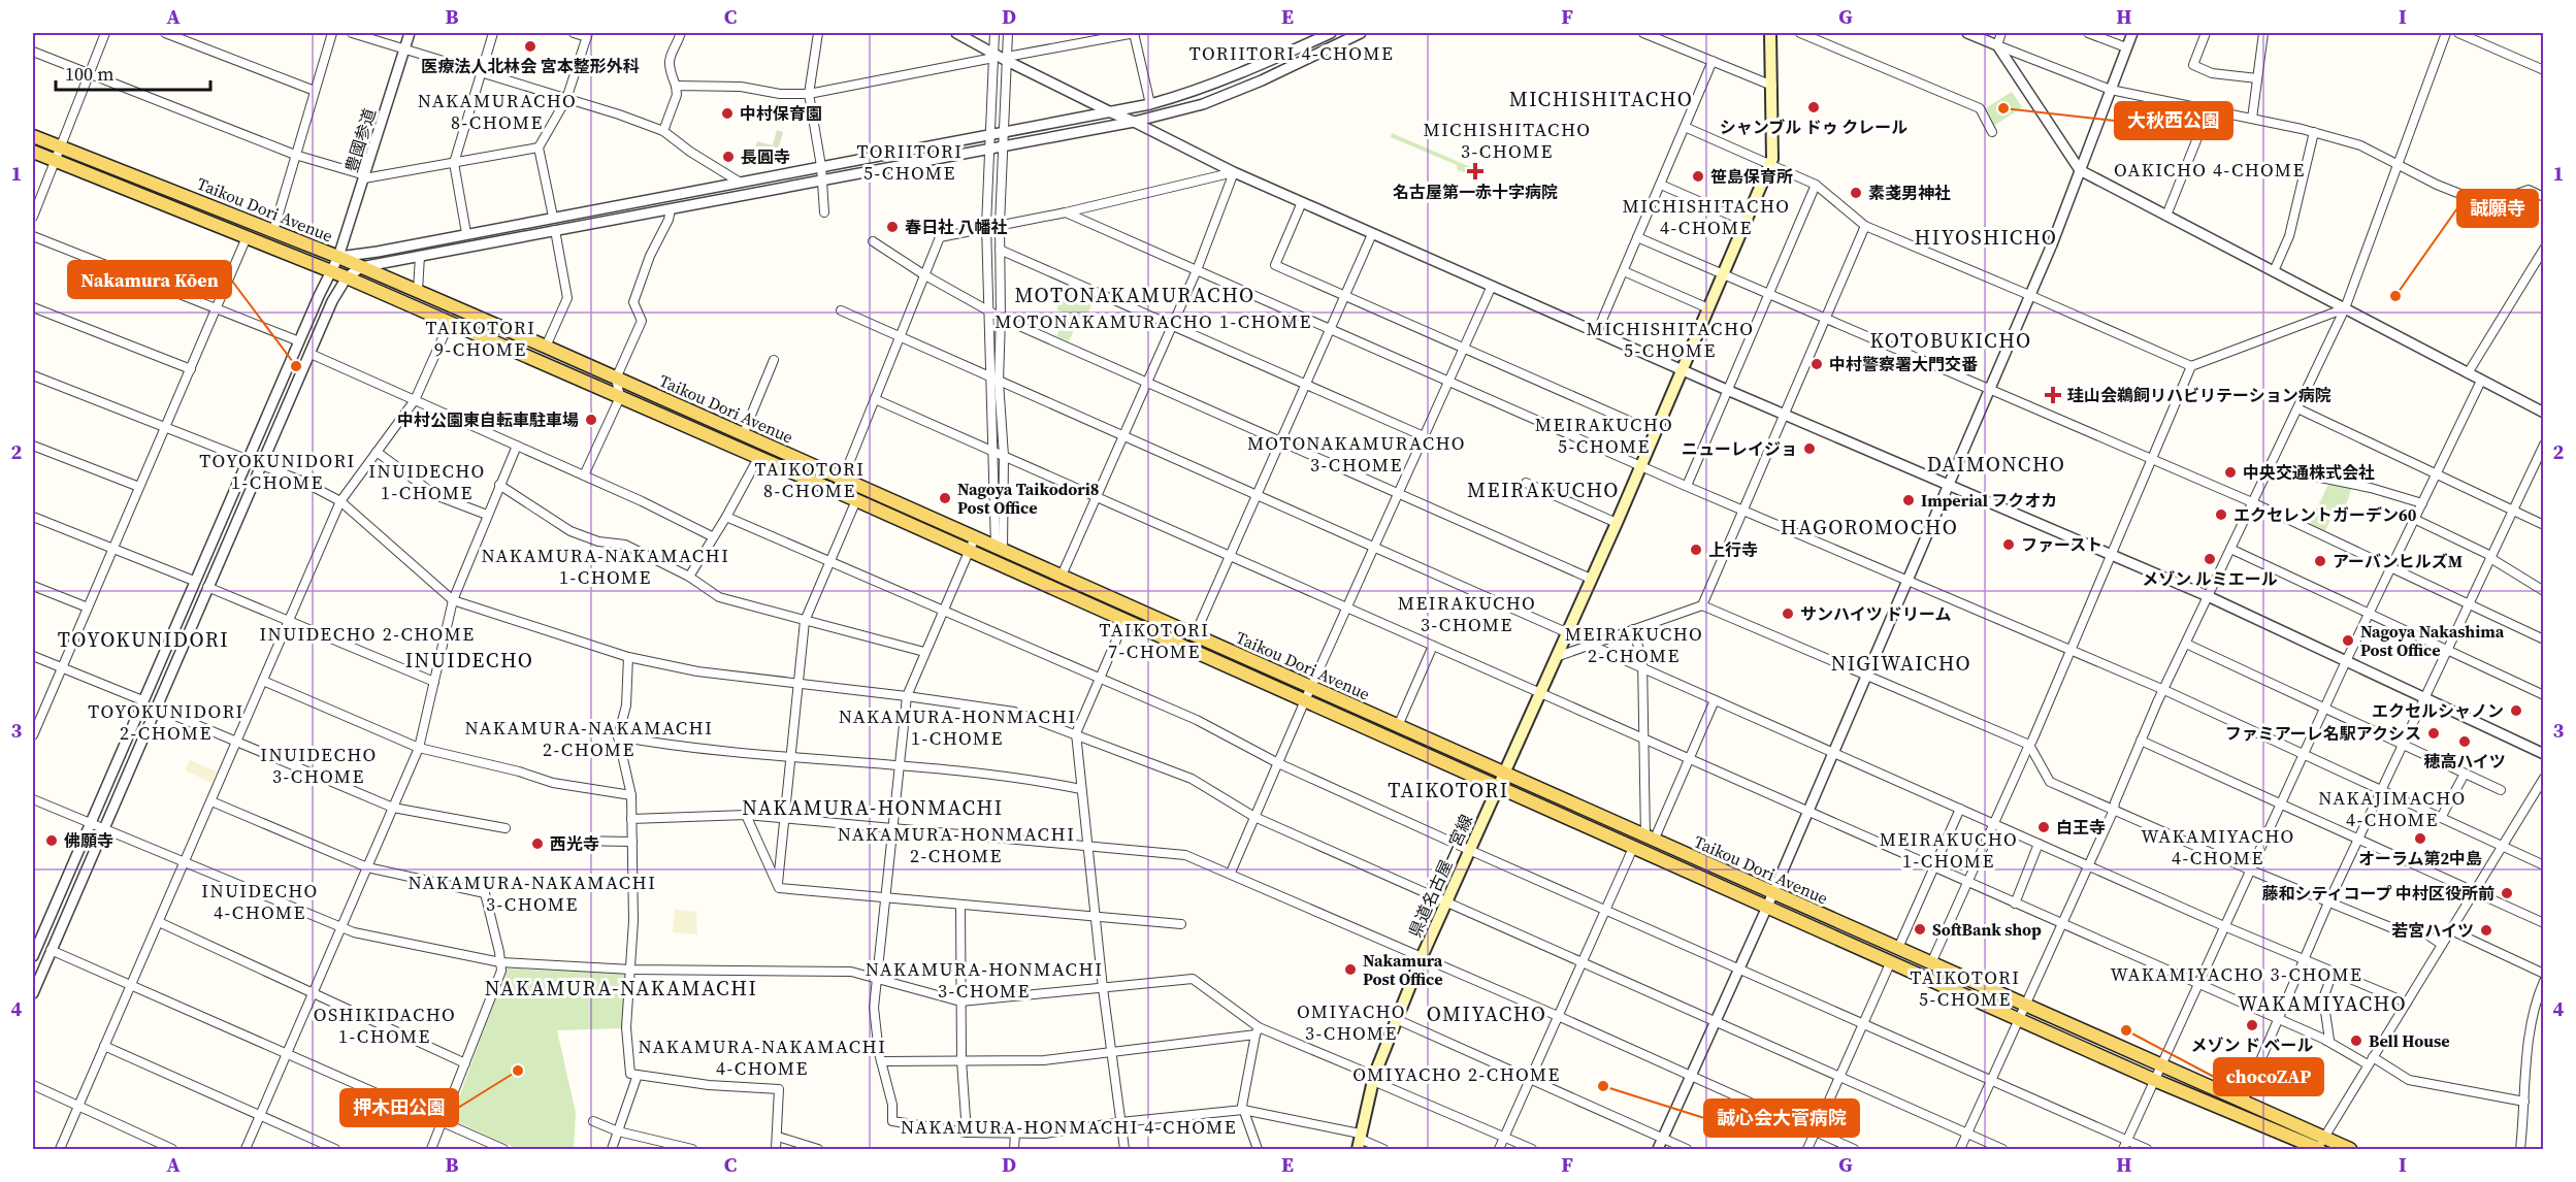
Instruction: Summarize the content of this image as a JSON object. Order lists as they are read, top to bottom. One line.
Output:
{"streets":{"main road":["Taikou Dori Avenue","県道名古屋一宮線"],"street":["豊國参道"]},"crossings":[["豊國参道","Taikou Dori Avenue"],["Taikou Dori Avenue","県道名古屋一宮線"]],"districts":["TORIITORI 4-CHOME","MICHISHITACHO","NAKAMURACHO 8-CHOME","MICHISHITACHO 3-CHOME","TORIITORI 5-CHOME","OAKICHO 4-CHOME","MICHISHITACHO 4-CHOME","HIYOSHICHO","MOTONAKAMURACHO","MOTONAKAMURACHO 1-CHOME","TAIKOTORI 9-CHOME","MICHISHITACHO 5-CHOME","KOTOBUKICHO","MEIRAKUCHO 5-CHOME","MOTONAKAMURACHO 3-CHOME","TOYOKUNIDORI 1-CHOME","DAIMONCHO","TAIKOTORI 8-CHOME","INUIDECHO 1-CHOME","MEIRAKUCHO","HAGOROMOCHO","NAKAMURA-NAKAMACHI 1-CHOME","MEIRAKUCHO 3-CHOME","TAIKOTORI 7-CHOME","INUIDECHO 2-CHOME","MEIRAKUCHO 2-CHOME","TOYOKUNIDORI","INUIDECHO","NIGIWAICHO","TOYOKUNIDORI 2-CHOME","NAKAMURA-HONMACHI 1-CHOME","NAKAMURA-NAKAMACHI 2-CHOME","INUIDECHO 3-CHOME","TAIKOTORI","NAKAJIMACHO 4-CHOME","NAKAMURA-HONMACHI","NAKAMURA-HONMACHI 2-CHOME","WAKAMIYACHO 4-CHOME","MEIRAKUCHO 1-CHOME","NAKAMURA-NAKAMACHI 3-CHOME","INUIDECHO 4-CHOME","NAKAMURA-HONMACHI 3-CHOME","WAKAMIYACHO 3-CHOME","TAIKOTORI 5-CHOME","NAKAMURA-NAKAMACHI","WAKAMIYACHO","OMIYACHO 3-CHOME","OSHIKIDACHO 1-CHOME","OMIYACHO","NAKAMURA-NAKAMACHI 4-CHOME","OMIYACHO 2-CHOME","NAKAMURA-HONMACHI 4-CHOME"],"places":{"other":["医療法人北林会 宮本整形外科","シャンブル ドゥ クレール","大秋西公園","中村保育園","長圓寺","笹島保育所","素戔男神社","春日社 八幡社","誠願寺","中村警察署大門交番","Nakamura Kōen","中村公園東自転車駐車場","ニューレイジョ","中央交通株式会社","Nagoya Taikodori8 Post Office","Imperial フクオカ","エクセレントガーデン60","ファースト","上行寺","メゾン ルミエール","アーバンヒルズM","サンハイツ ドリーム","Nagoya Nakashima Post Office","エクセルシャノン","ファミアーレ名駅アクシス","穂高ハイツ","白王寺","オーラム第2中島","佛願寺","西光寺","藤和シティコープ 中村区役所前","SoftBank shop","若宮ハイツ","Nakamura Post Office","メゾン ド ベール","chocoZAP","Bell House","押木田公園","誠心会大菅病院"],"health":["名古屋第一赤十字病院","珪山会鵜飼リハビリテーション病院"]},"scale_bar":"100 m","grid":{"columns":["A","B","C","D","E","F","G","H","I"],"rows":["1","2","3","4"]}}
